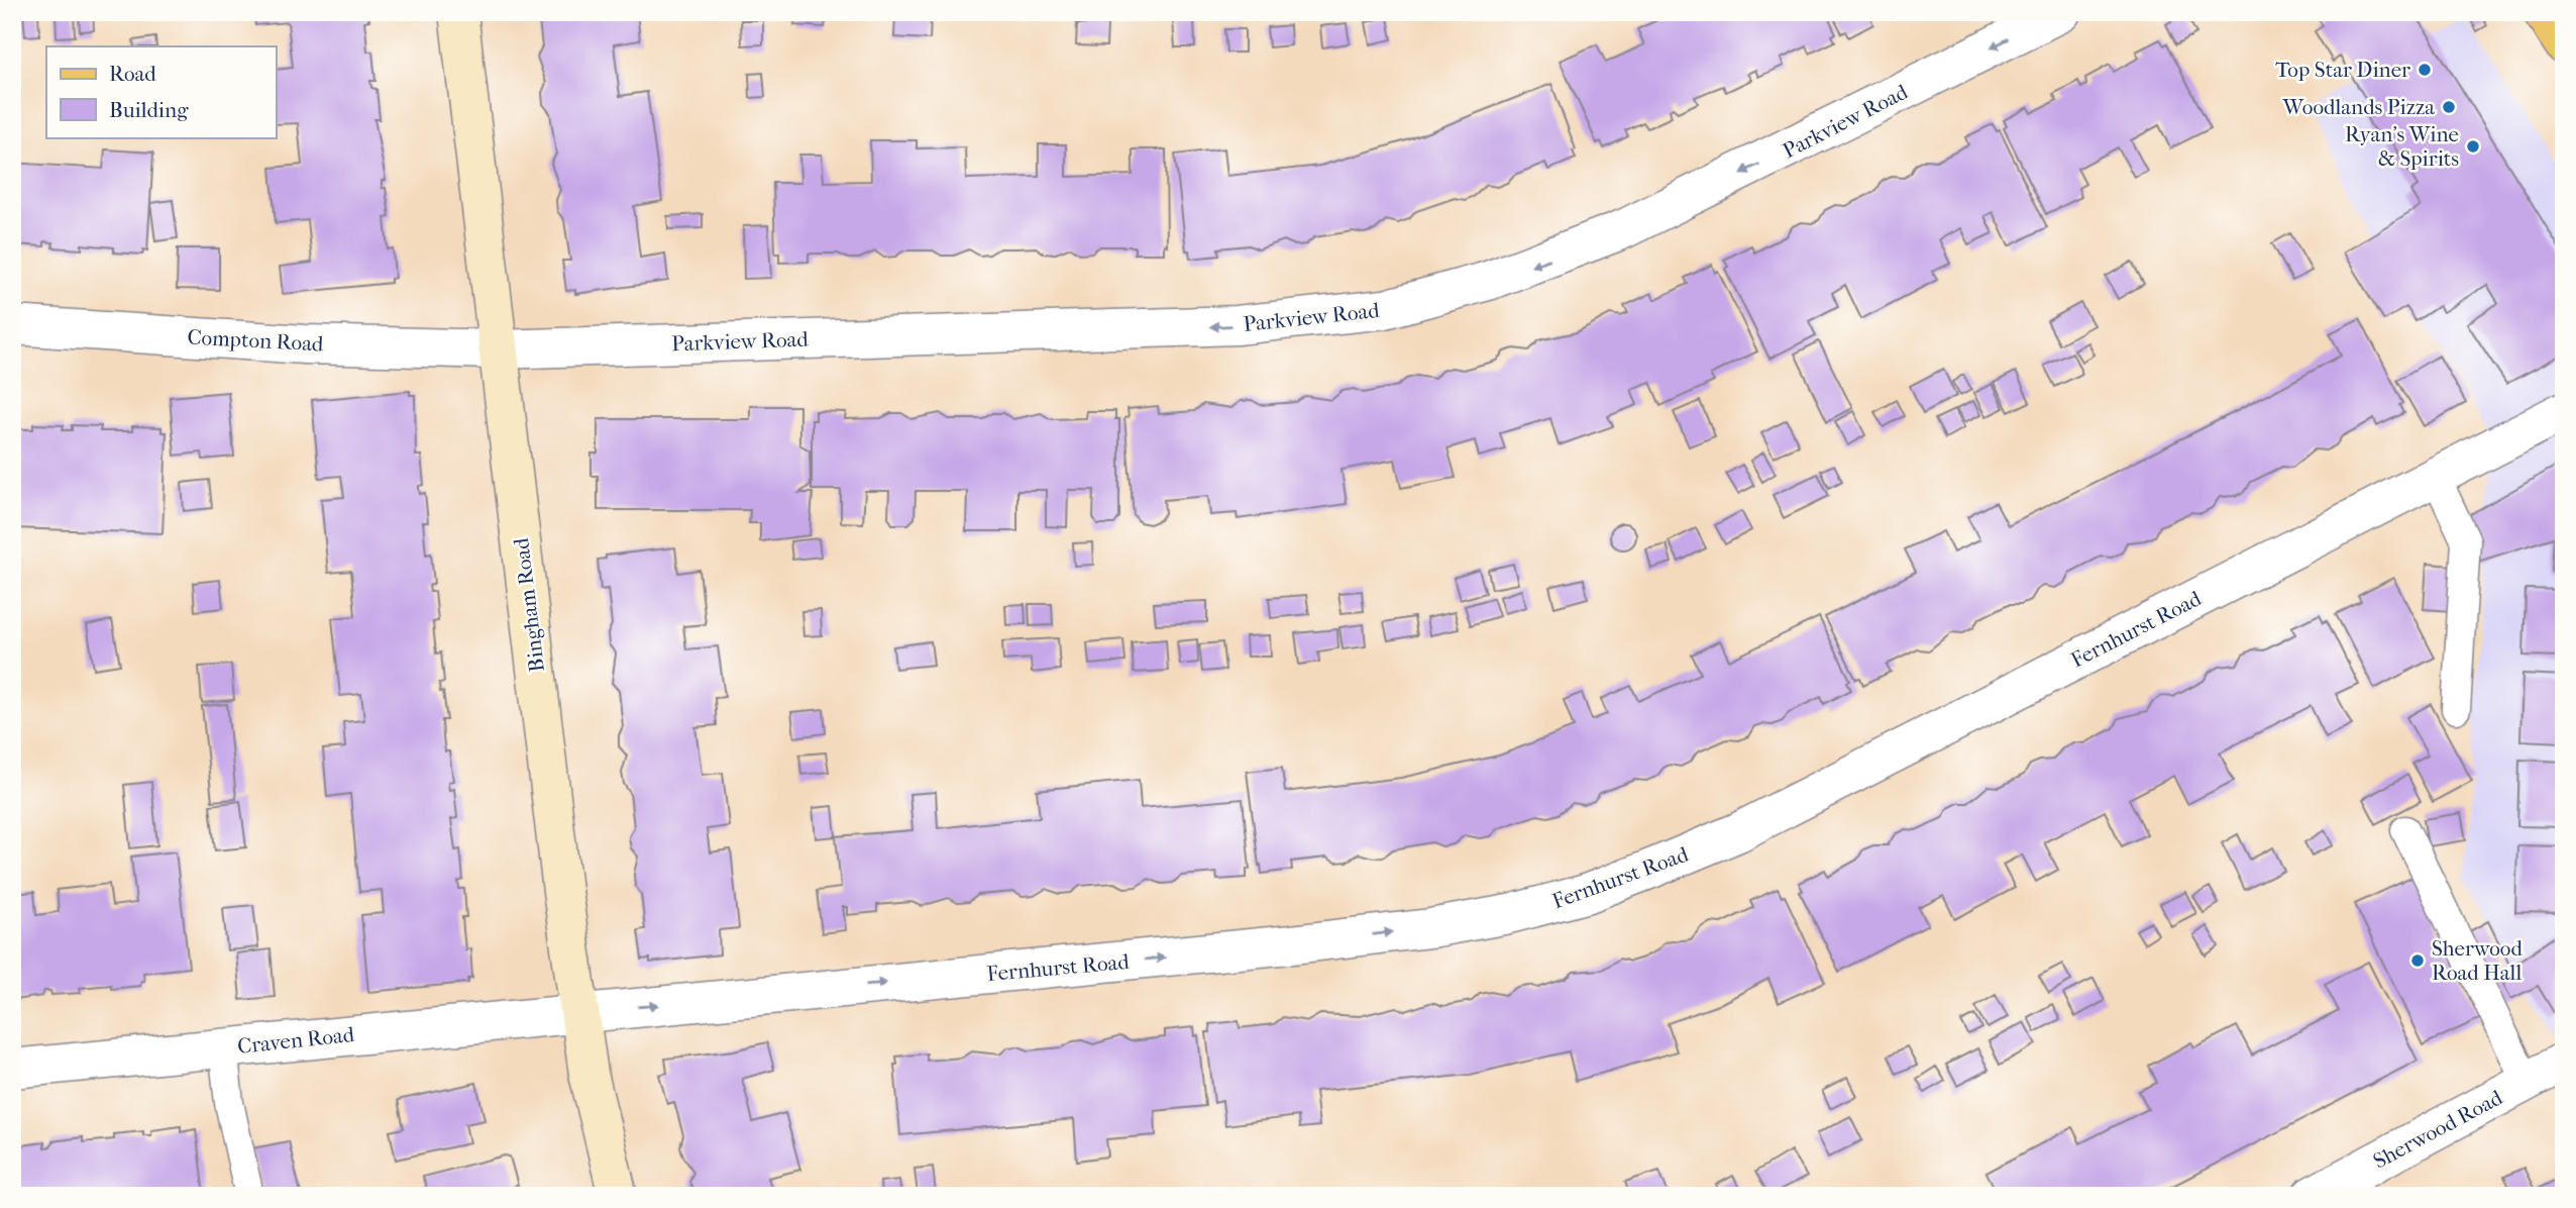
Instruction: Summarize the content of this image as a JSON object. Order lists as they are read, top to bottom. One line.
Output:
{"streets":{"street":["Parkview Road","Compton Road","Bingham Road","Fernhurst Road","Craven Road","Sherwood Road"]},"crossings":[["Parkview Road","Compton Road"],["Parkview Road","Bingham Road"],["Compton Road","Bingham Road"],["Bingham Road","Fernhurst Road"],["Bingham Road","Craven Road"],["Fernhurst Road","Craven Road"]],"one_way":["Parkview Road","Fernhurst Road"],"places":["Top Star Diner","Woodlands Pizza","Ryan's Wine & Spirits","Sherwood Road Hall"],"legend":["Road","Building"]}
